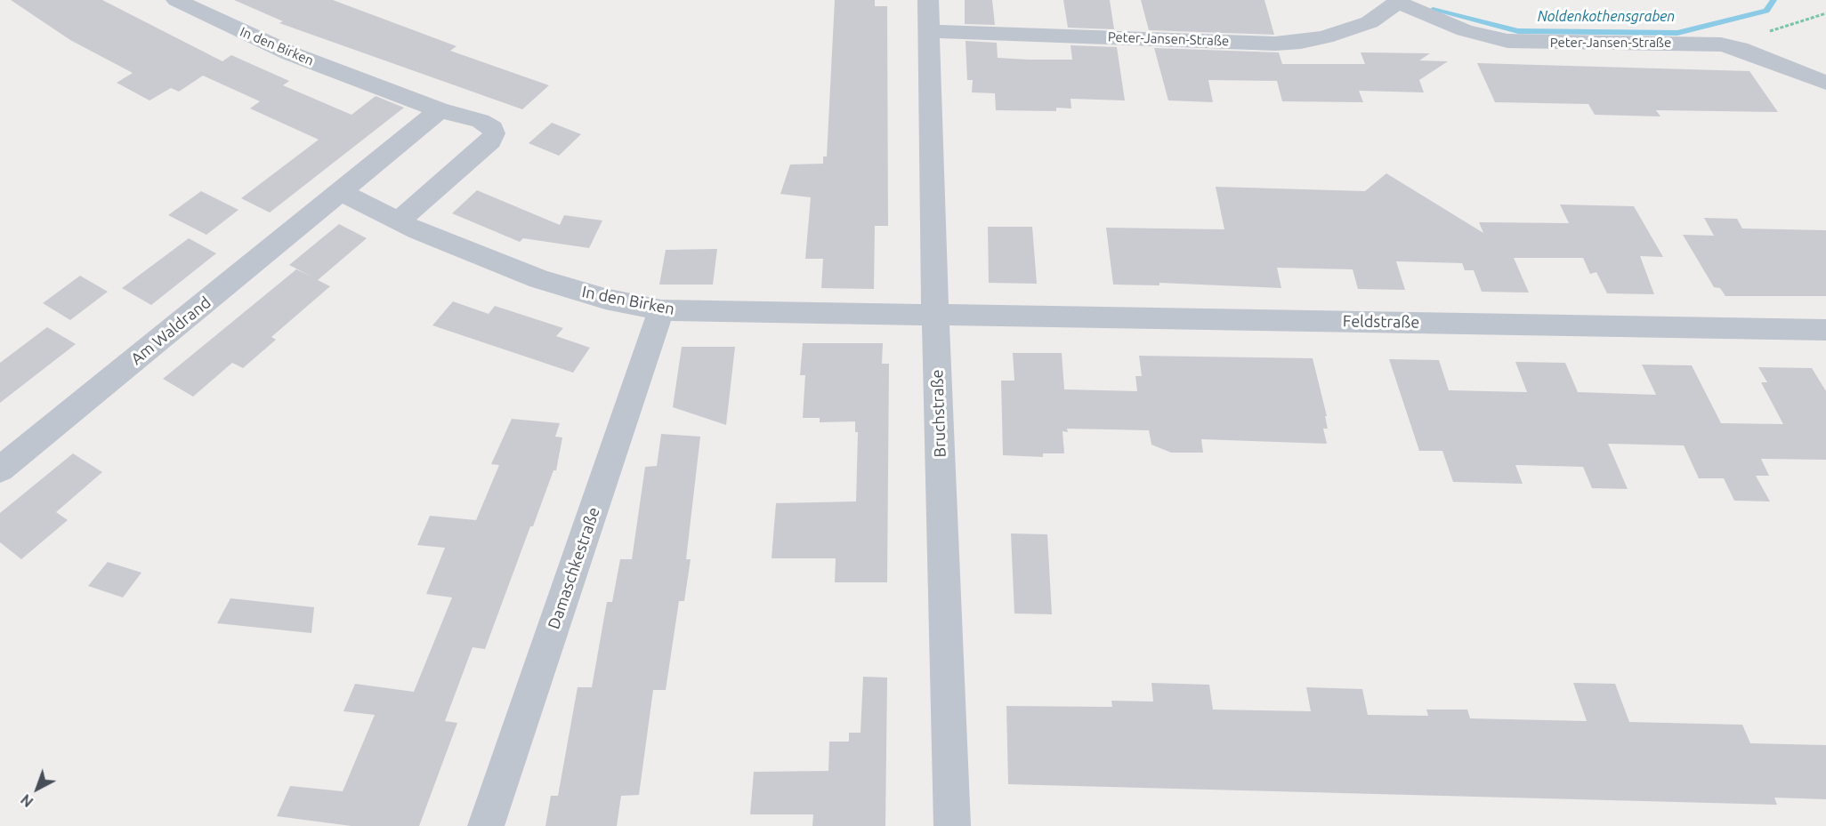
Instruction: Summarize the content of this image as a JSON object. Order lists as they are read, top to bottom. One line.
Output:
{"streets":{"street":["Peter-Jansen-Straße","In den Birken","Feldstraße","Am Waldrand","Bruchstraße","Damaschkestraße"]},"crossings":[["Peter-Jansen-Straße","Bruchstraße"],["In den Birken","Feldstraße"],["In den Birken","Am Waldrand"],["In den Birken","Bruchstraße"],["In den Birken","Damaschkestraße"],["Feldstraße","Bruchstraße"]],"water":["Noldenkothensgraben"],"north":"bottom left"}
